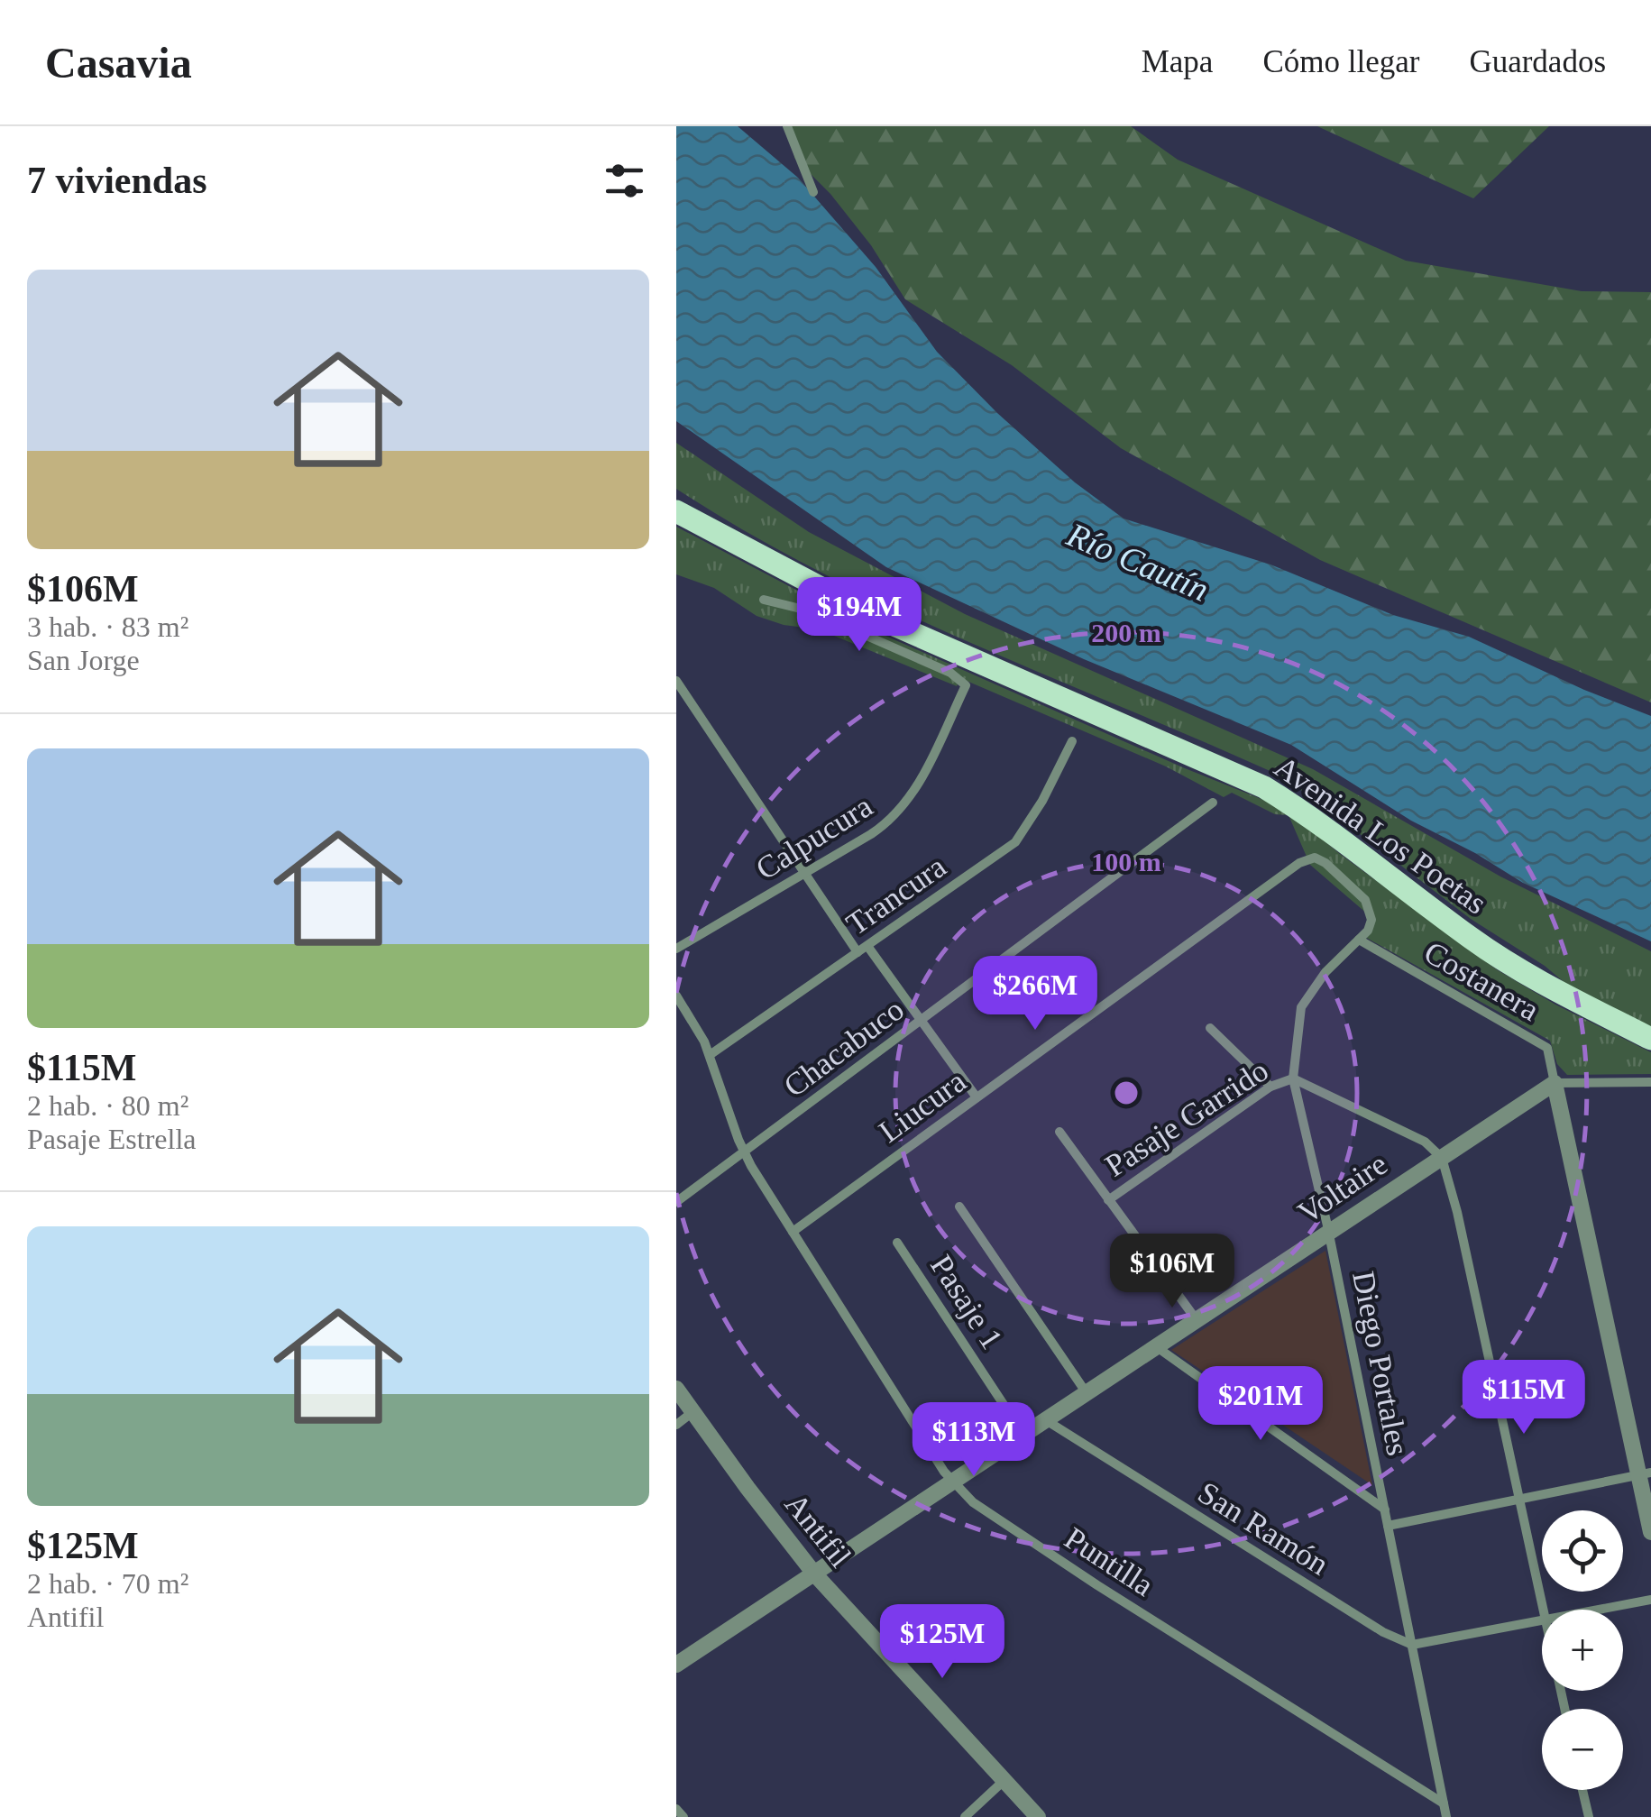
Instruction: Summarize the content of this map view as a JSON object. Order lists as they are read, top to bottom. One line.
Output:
{"streets":{"main road":["Avenida Los Poetas"],"street":["Calpucura","Trancura","Costanera","Chacabuco","Liucura","Pasaje Garrido","Voltaire","Pasaje 1","Diego Portales","San Ramón","Antifil","Puntilla"]},"crossings":[["Trancura","Puntilla"],["Costanera","Liucura"],["Costanera","Voltaire"],["Costanera","Diego Portales"],["Chacabuco","Puntilla"],["Liucura","Diego Portales"],["Liucura","Puntilla"],["Pasaje Garrido","Diego Portales"],["Voltaire","Pasaje 1"],["Voltaire","Diego Portales"],["Voltaire","San Ramón"],["Voltaire","Antifil"],["Voltaire","Puntilla"],["Diego Portales","San Ramón"],["Diego Portales","Puntilla"]],"water":["Río Cautín"],"page":{"header":"Casavia","nav":["Mapa","Cómo llegar","Guardados"],"heading":"7 viviendas","list":[{"name":"$106M","note":"3 hab. · 83 m² · San Jorge"},{"name":"$115M","note":"2 hab. · 80 m² · Pasaje Estrella"},{"name":"$125M","note":"2 hab. · 70 m² · Antifil"}],"price":["$194M","$266M","$106M","$115M","$201M","$113M","$125M"],"map_buttons":["+","−"]},"rings":["200 m","100 m"]}
